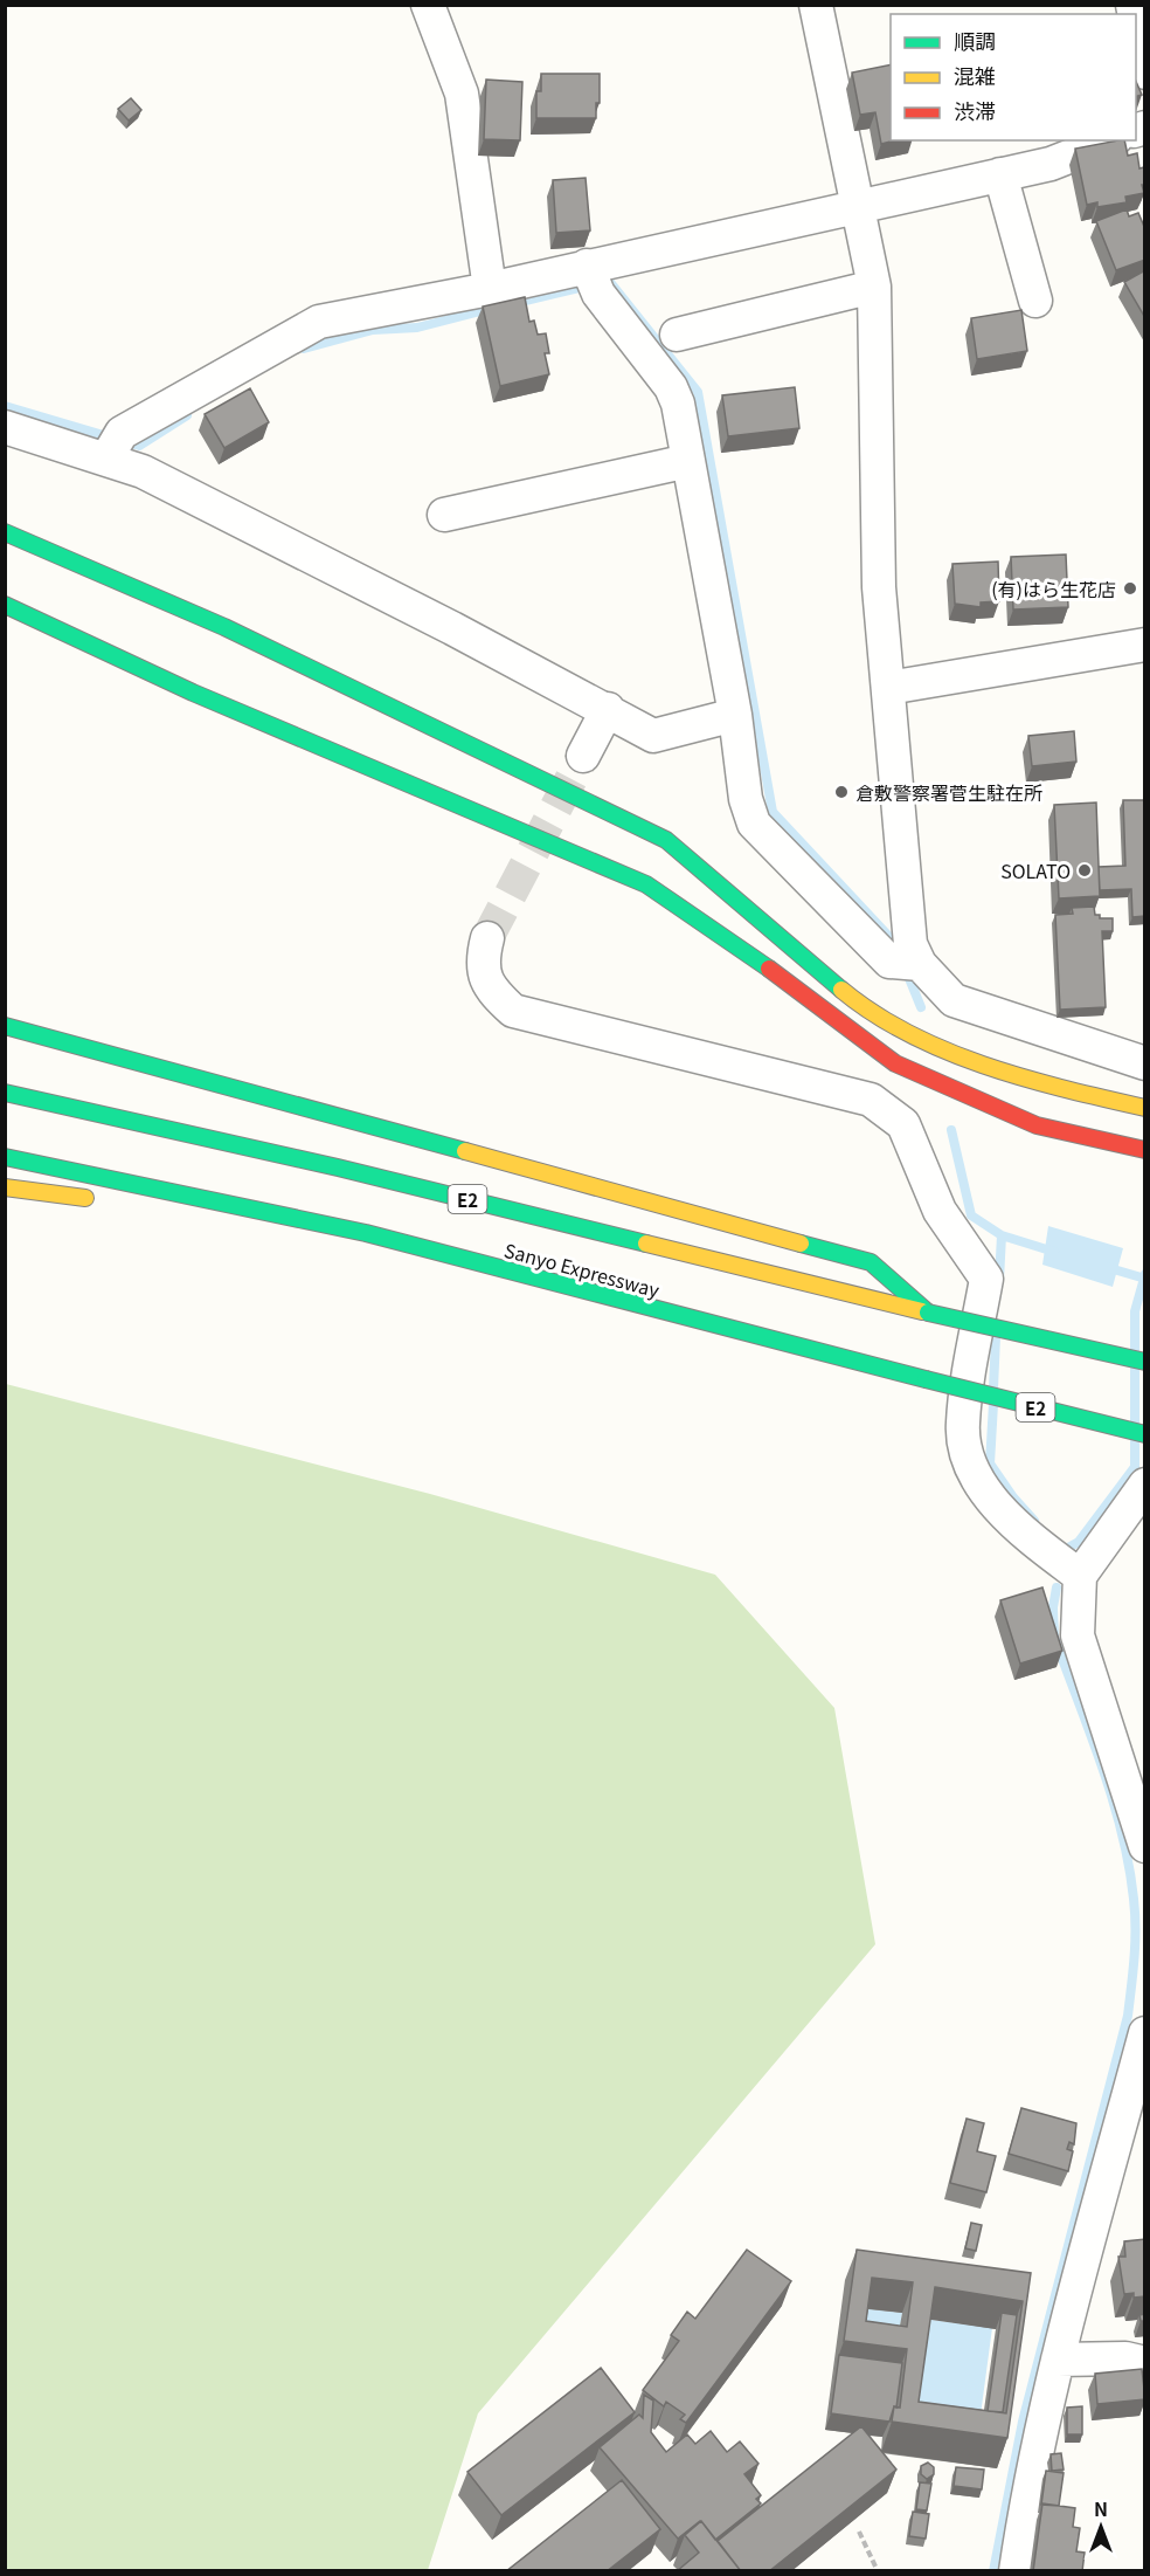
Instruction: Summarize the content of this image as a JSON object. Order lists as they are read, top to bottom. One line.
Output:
{"streets":{"highway":["E2","Sanyo Expressway"]},"places":["(有)はら生花店","倉敷警察署菅生駐在所","SOLATO"],"legend":["順調","混雑","渋滞"],"north":"top"}
